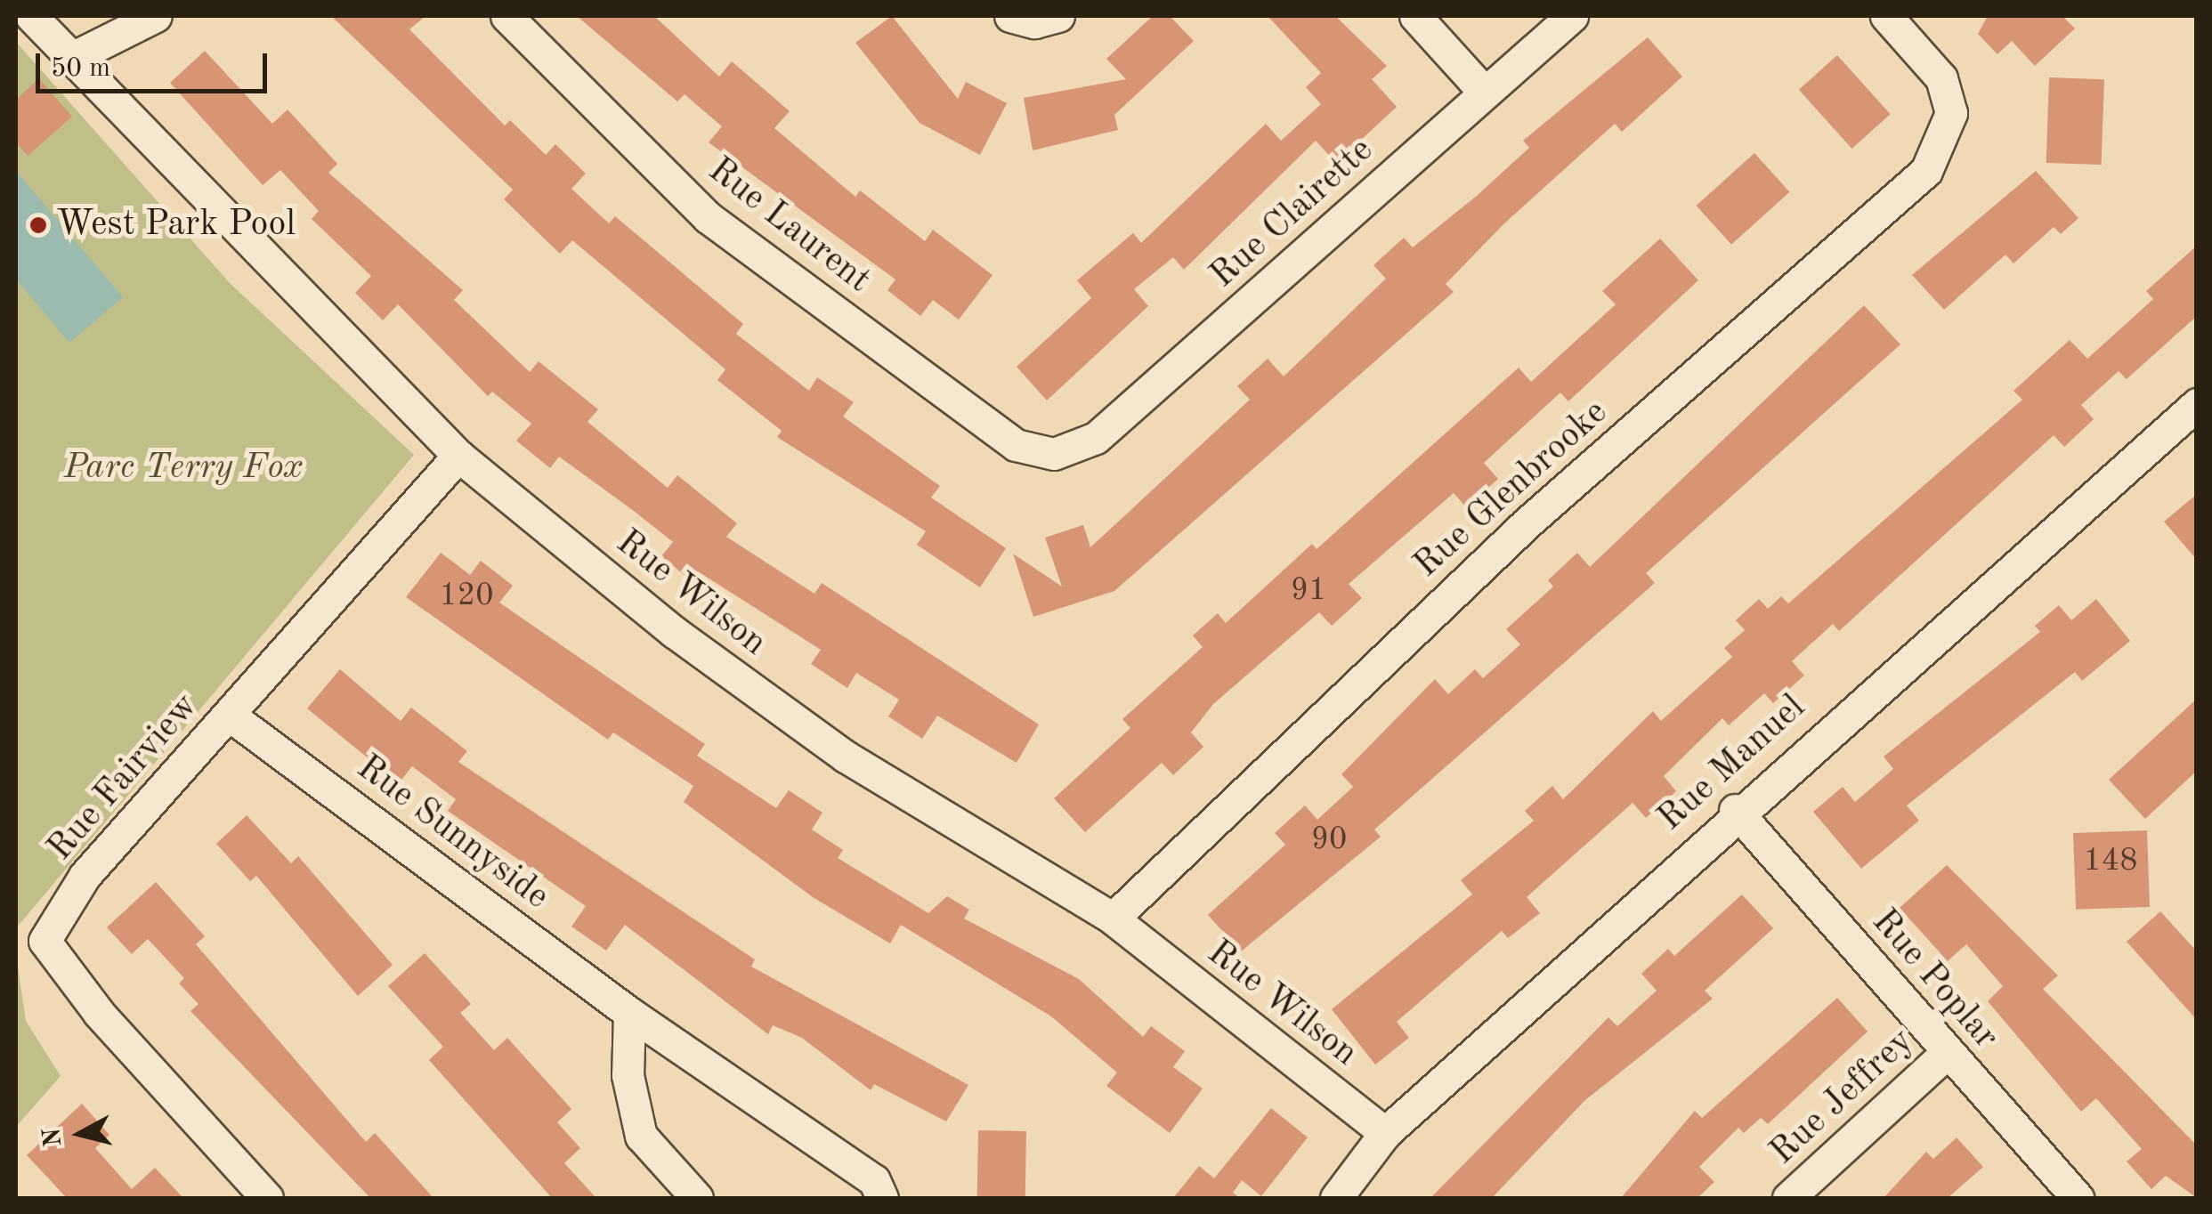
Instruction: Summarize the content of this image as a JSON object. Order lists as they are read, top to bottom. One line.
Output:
{"streets":{"street":["Rue Clairette","Rue Laurent","Rue Glenbrooke","Rue Wilson","Rue Manuel","Rue Fairview","Rue Sunnyside","Rue Poplar","Rue Jeffrey"]},"crossings":[["Rue Clairette","Rue Laurent"],["Rue Glenbrooke","Rue Wilson"],["Rue Wilson","Rue Manuel"],["Rue Wilson","Rue Fairview"],["Rue Manuel","Rue Poplar"],["Rue Fairview","Rue Sunnyside"],["Rue Poplar","Rue Jeffrey"]],"parks":["Parc Terry Fox"],"places":["West Park Pool"],"house_numbers":["91","120","90","148"],"scale_bar":"50 m","north":"left"}
